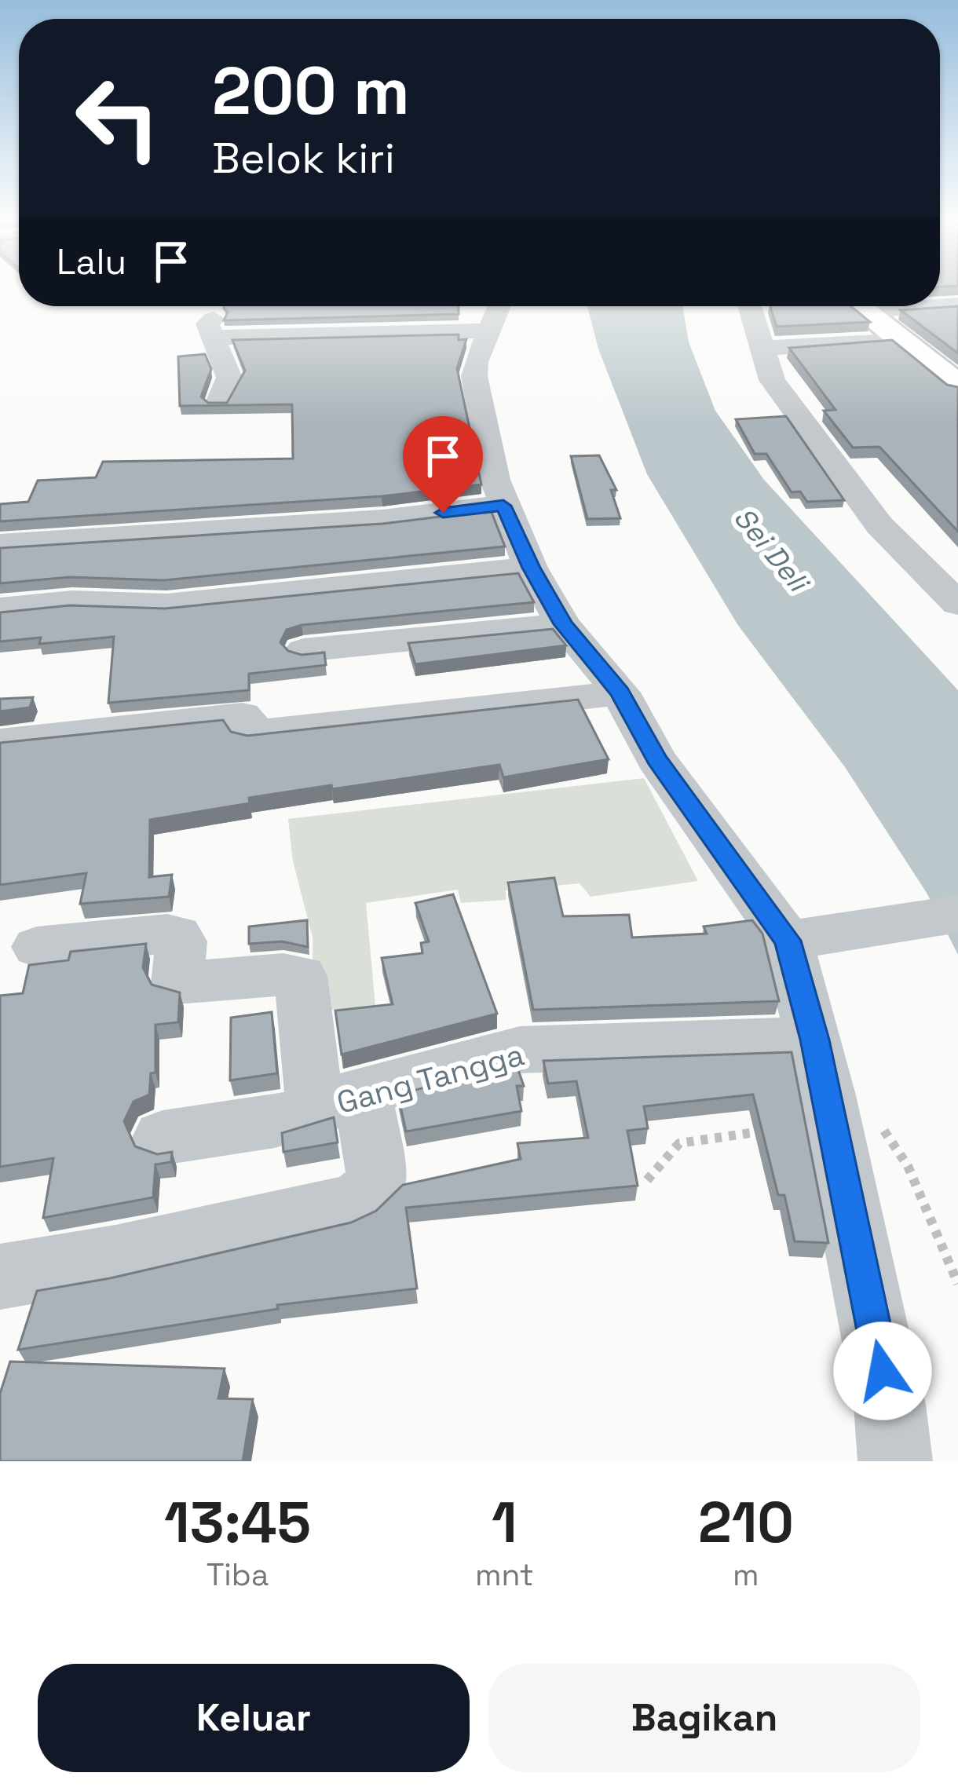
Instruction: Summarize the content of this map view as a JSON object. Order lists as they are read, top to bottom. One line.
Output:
{"streets":{"street":["Gang Tangga"]},"water":["Sei Deli"],"page":{"turn":["200 m","Belok kiri"],"then":"Lalu","eta":["13:45","Tiba","1","mnt","210","m"],"buttons":["Keluar","Bagikan"]}}
